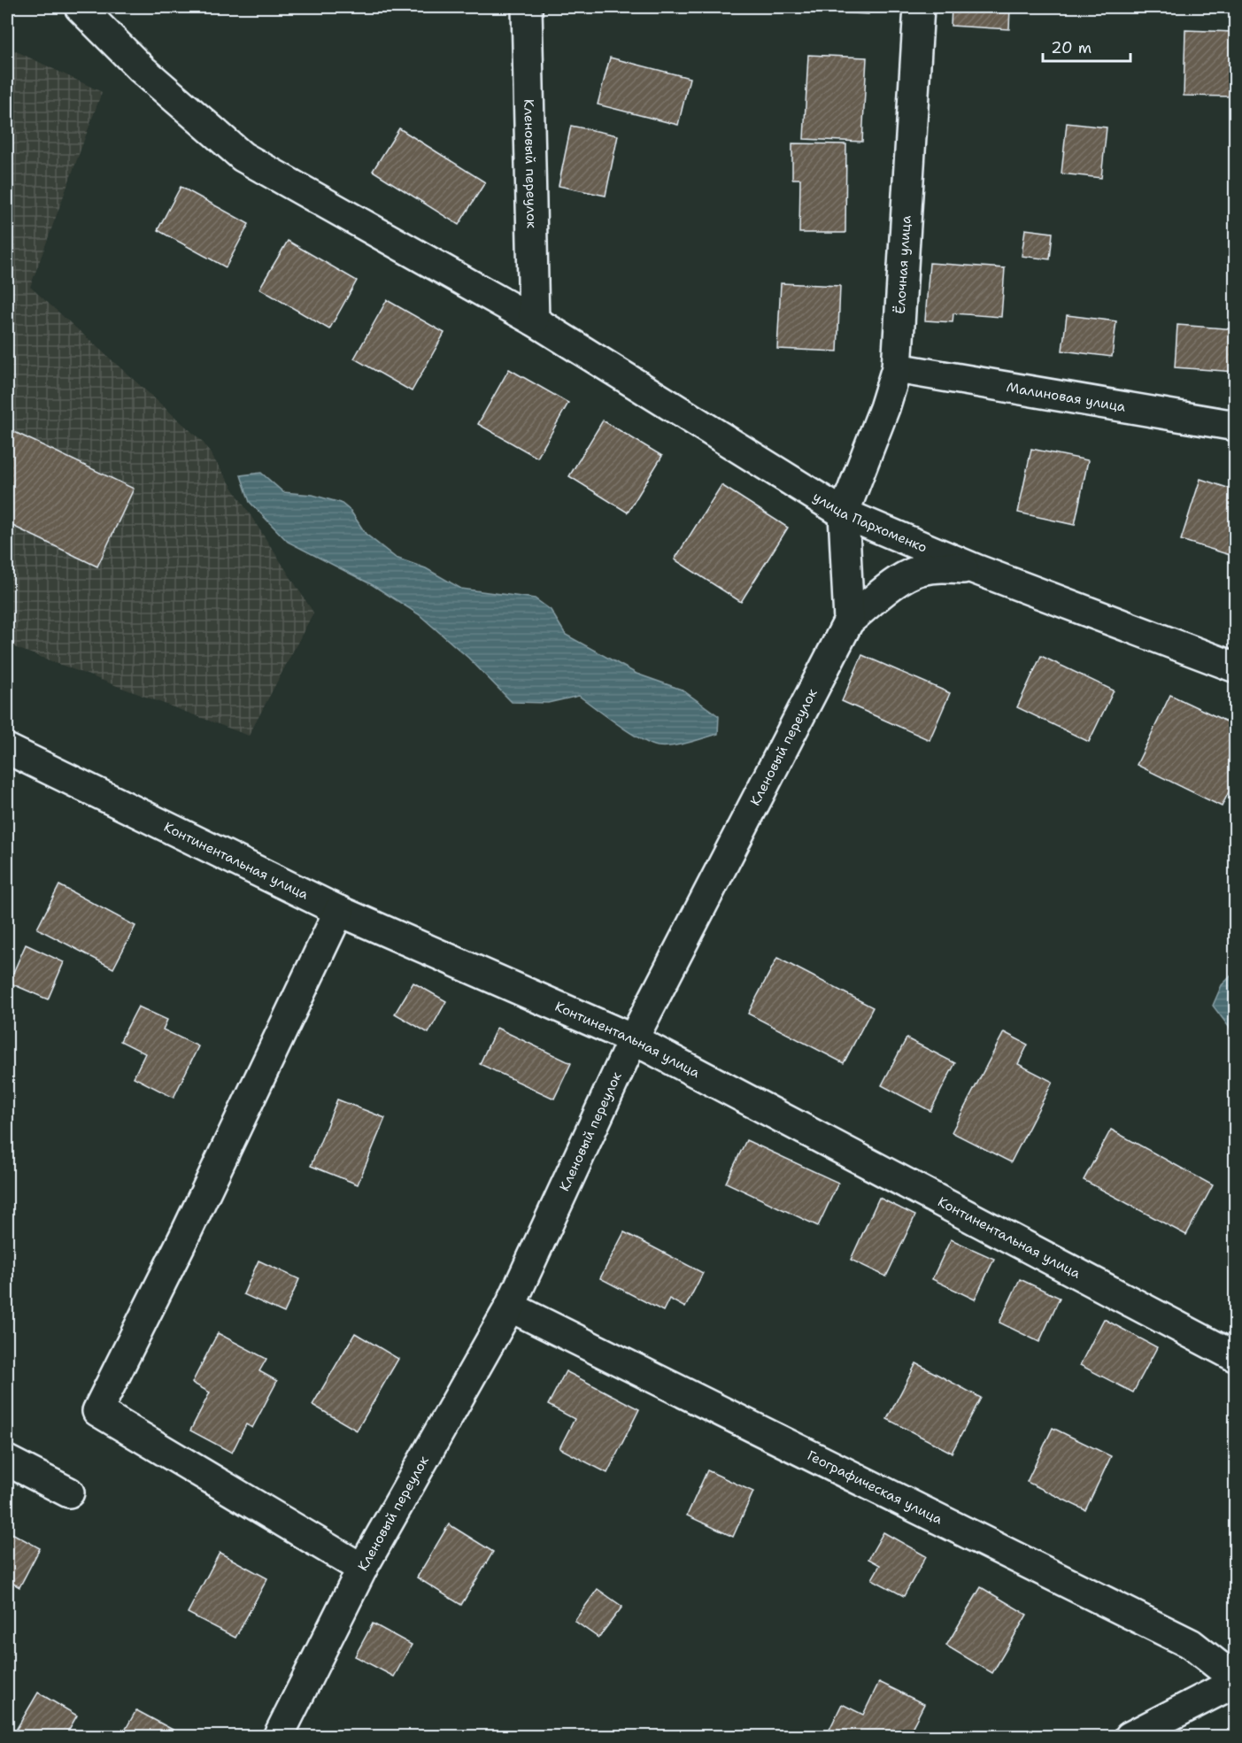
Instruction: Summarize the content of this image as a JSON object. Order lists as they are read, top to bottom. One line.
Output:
{"streets":{"street":["Кленовый переулок","Ёлочная улица","Малиновая улица","улица Пархоменко","Континентальная улица","Географическая улица"]},"crossings":[["Кленовый переулок","Ёлочная улица"],["Кленовый переулок","улица Пархоменко"],["Кленовый переулок","Континентальная улица"],["Кленовый переулок","Географическая улица"],["Ёлочная улица","Малиновая улица"],["Ёлочная улица","улица Пархоменко"]],"scale_bar":"20 m"}
